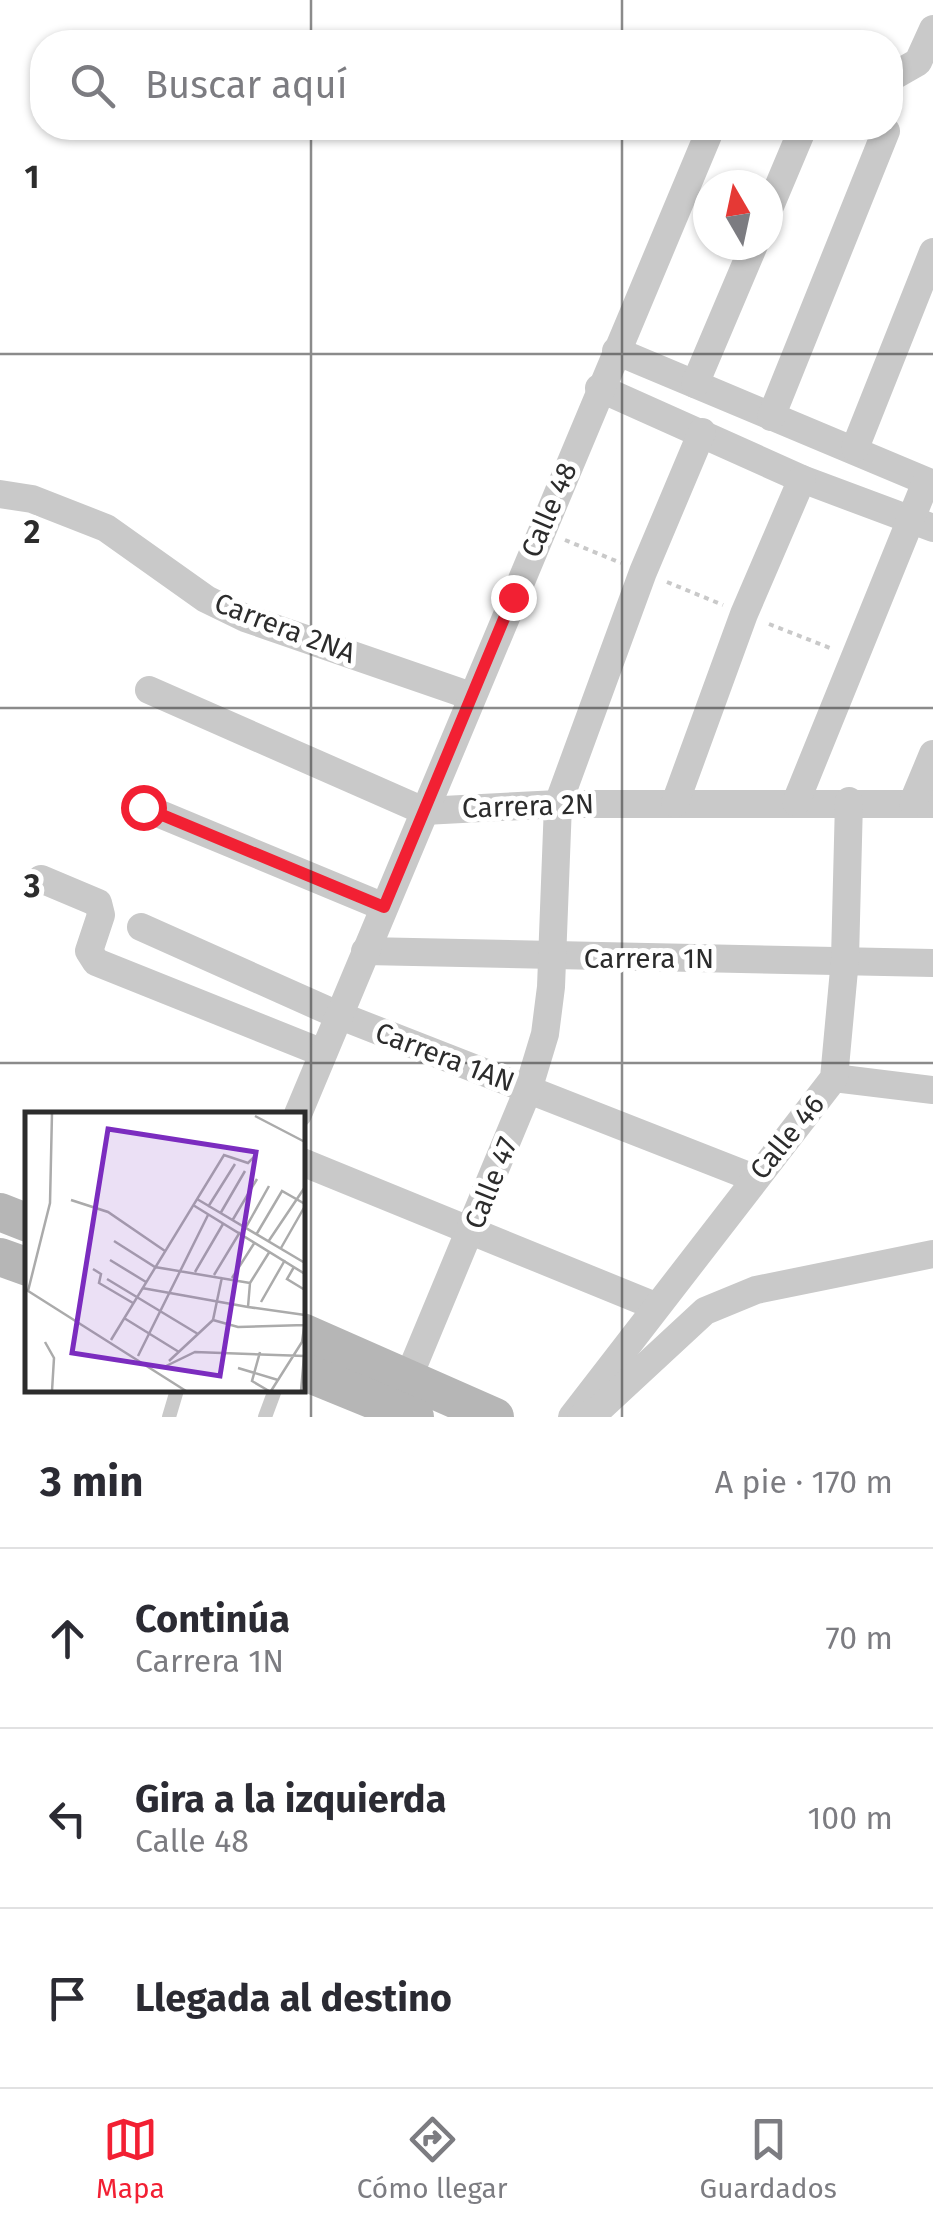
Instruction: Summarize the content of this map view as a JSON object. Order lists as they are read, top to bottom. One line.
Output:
{"streets":{"street":["Calle 48","Carrera 2NA","Carrera 2N","Carrera 1N","Carrera 1AN","Calle 46","Calle 47"]},"crossings":[["Calle 48","Carrera 2NA"],["Calle 48","Carrera 2N"],["Calle 48","Carrera 1N"],["Calle 48","Carrera 1AN"],["Carrera 2N","Calle 46"],["Carrera 2N","Calle 47"],["Carrera 1N","Calle 46"],["Carrera 1N","Calle 47"],["Carrera 1AN","Calle 46"],["Carrera 1AN","Calle 47"]],"north":"top","page":{"search":"Buscar aquí","heading":["3 min","A pie · 170 m"],"list":[["Continúa","Carrera 1N","70 m"],["Gira a la izquierda","Calle 48","100 m"],"Llegada al destino"],"nav":["Mapa","Cómo llegar","Guardados"]},"grid":{"rows":["1","2","3"]}}
